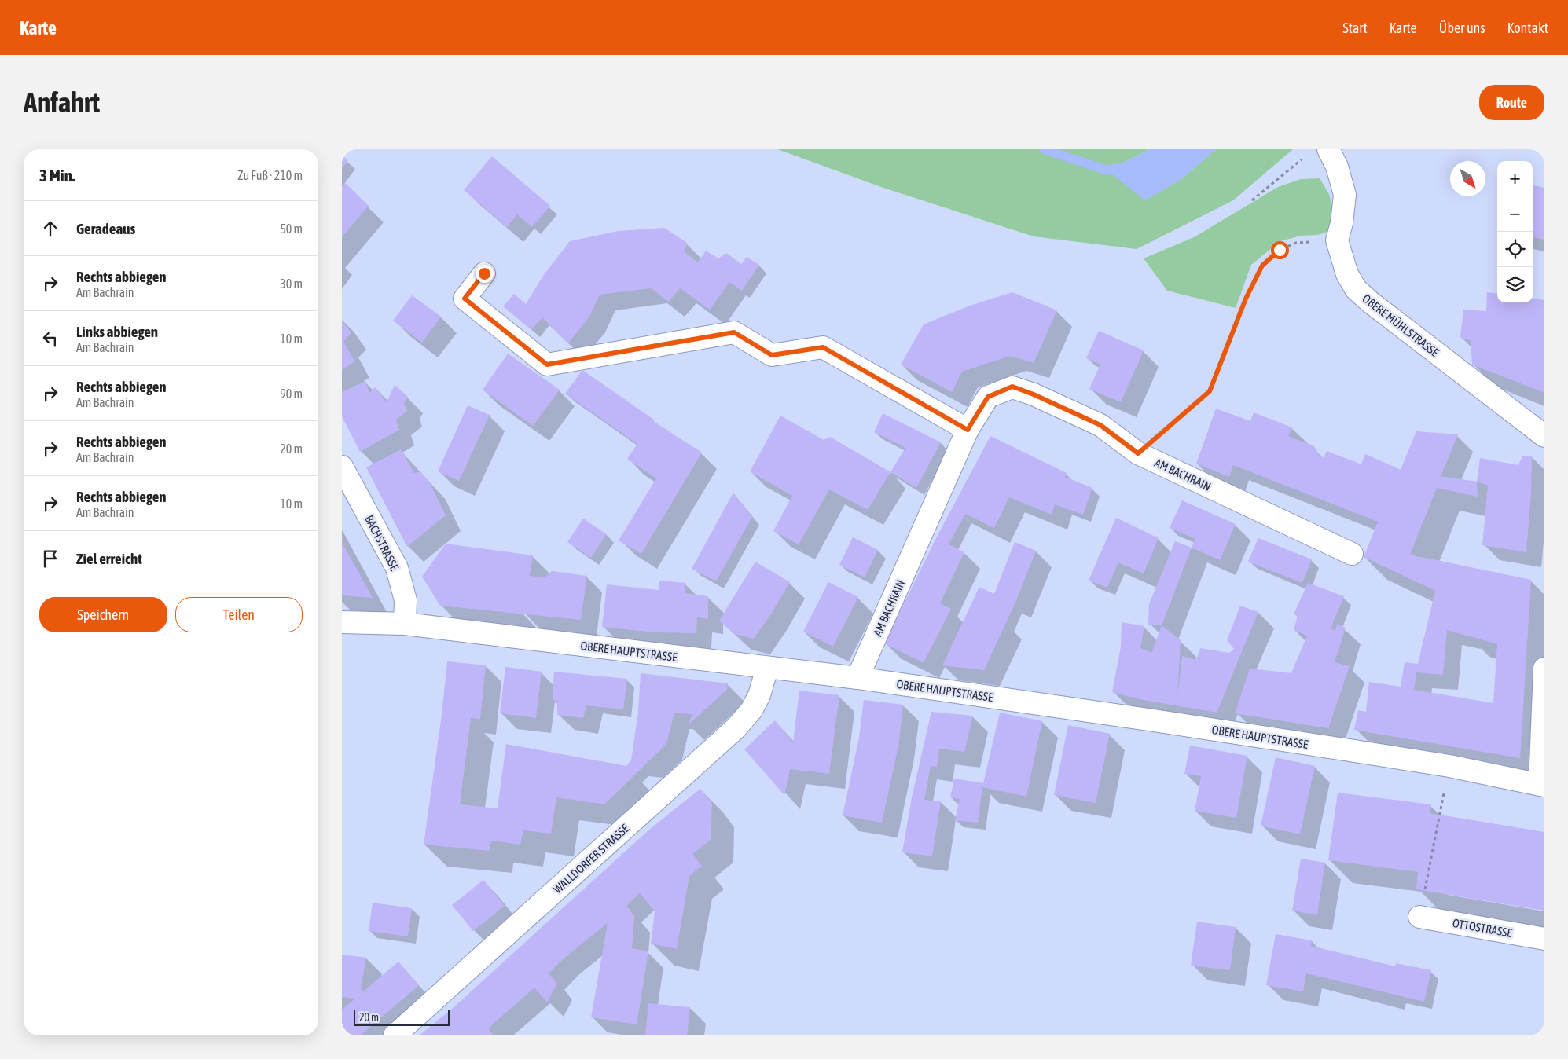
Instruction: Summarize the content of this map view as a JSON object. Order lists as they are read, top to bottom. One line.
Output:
{"streets":{"street":["OBERE MÜHLSTRASSE","AM BACHRAIN","BACHSTRASSE","OBERE HAUPTSTRASSE","WALLDORFER STRASSE","OTTOSTRASSE"]},"crossings":[["AM BACHRAIN","OBERE HAUPTSTRASSE"],["BACHSTRASSE","OBERE HAUPTSTRASSE"],["OBERE HAUPTSTRASSE","WALLDORFER STRASSE"]],"scale_bar":"20 m","north":"bottom right","page":{"header":"Karte","nav":["Start","Karte","Über uns","Kontakt"],"buttons":["Route",["Speichern","Teilen"]],"title":"Anfahrt","heading":["3 Min.","Zu Fuß · 210 m"],"map_buttons":["+","−"],"list":[["Geradeaus","50 m"],["Rechts abbiegen","Am Bachrain","30 m"],["Links abbiegen","Am Bachrain","10 m"],["Rechts abbiegen","Am Bachrain","90 m"],["Rechts abbiegen","Am Bachrain","20 m"],["Rechts abbiegen","Am Bachrain","10 m"],"Ziel erreicht"],"scale":"20 m"}}
